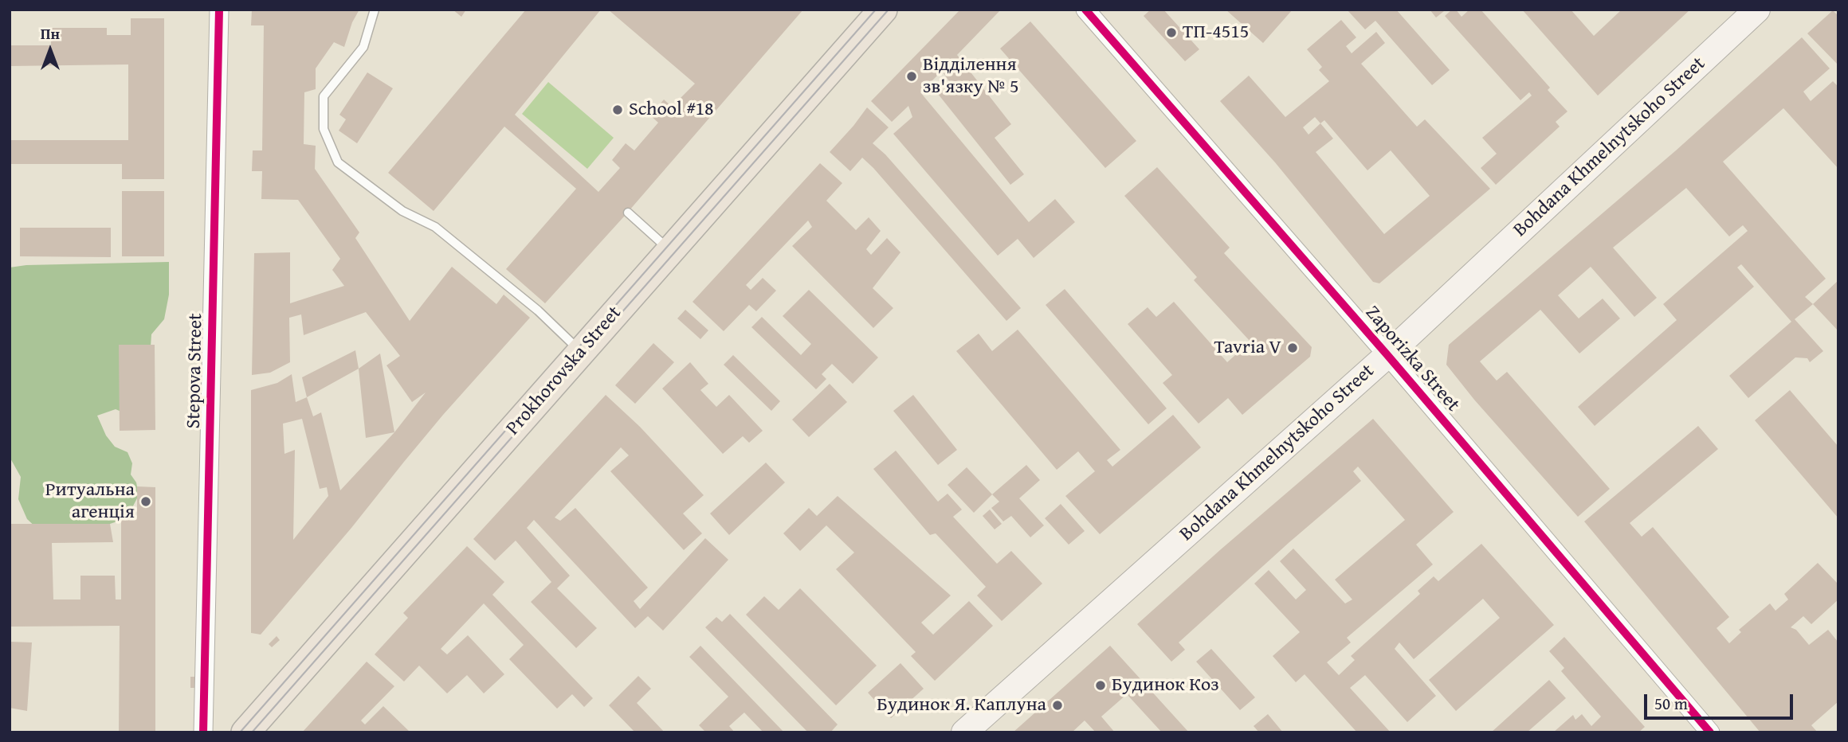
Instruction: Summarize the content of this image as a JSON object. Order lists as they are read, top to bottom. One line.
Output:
{"streets":{"main road":["Bohdana Khmelnytskoho Street","Prokhorovska Street"],"street":["Zaporizka Street","Stepova Street"]},"crossings":[["Bohdana Khmelnytskoho Street","Zaporizka Street"]],"places":["ТП-4515","Відділення зв'язку № 5","School #18","Tavria V","Ритуальна агенція","Будинок Коз","Будинок Я. Каплуна"],"scale_bar":"50 m","north":"top"}
